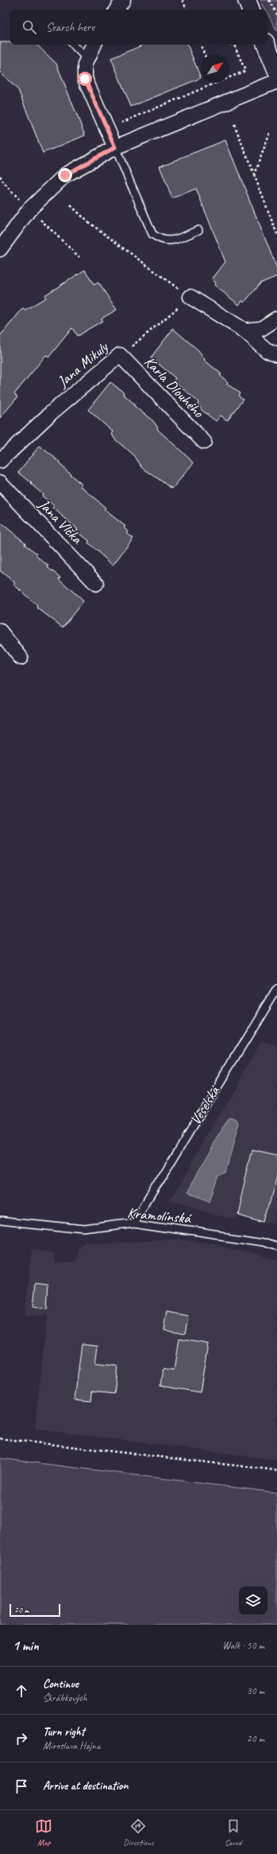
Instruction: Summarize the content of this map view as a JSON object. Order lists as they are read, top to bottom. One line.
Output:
{"streets":{"street":["Jana Mikuly","Karla Dlouhého","Jana Vlčka"],"lane":["Veselská","Kramolínská"]},"crossings":[["Jana Mikuly","Karla Dlouhého"],["Veselská","Kramolínská"]],"scale_bar":"20 m","north":"top right","page":{"search":"Search here","scale":"20 m","heading":["1 min","Walk · 50 m"],"list":[["Continue","Škrábkových","30 m"],["Turn right","Miroslava Hajna","20 m"],"Arrive at destination"],"nav":["Map","Directions","Saved"]}}
